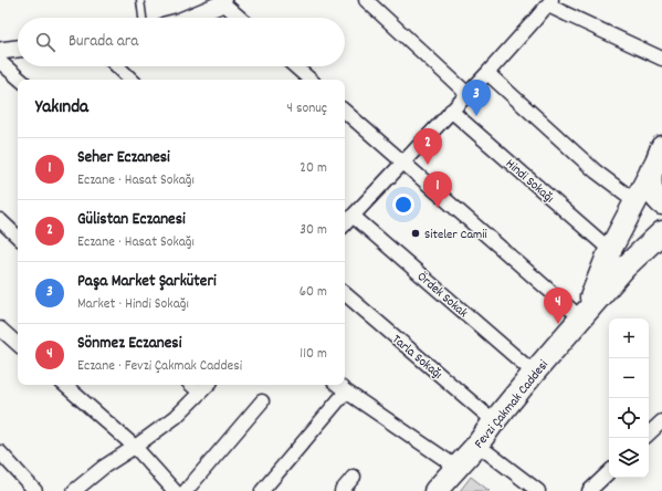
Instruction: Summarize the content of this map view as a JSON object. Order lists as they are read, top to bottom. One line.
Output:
{"streets":{"main road":["Fevzi Çakmak Caddesi"],"street":["Hindi Sokağı","Ördek Sokak","Tarla Sokağı"]},"crossings":[["Hindi Sokağı","Fevzi Çakmak Caddesi"],["Ördek Sokak","Fevzi Çakmak Caddesi"],["Tarla Sokağı","Fevzi Çakmak Caddesi"]],"places":["Siteler Camii"],"page":{"search":"Burada ara","pins":["3","2","1","4"],"heading":["Yakında","4 sonuç"],"list":[{"mark":"1","name":"Seher Eczanesi","note":"Eczane · Hasat Sokağı","value":"20 m"},{"mark":"2","name":"Gülistan Eczanesi","note":"Eczane · Hasat Sokağı","value":"30 m"},{"mark":"3","name":"Paşa Market Şarküteri","note":"Market · Hindi Sokağı","value":"60 m"},{"mark":"4","name":"Sönmez Eczanesi","note":"Eczane · Fevzi Çakmak Caddesi","value":"110 m"}],"map_buttons":["+","−"]}}
